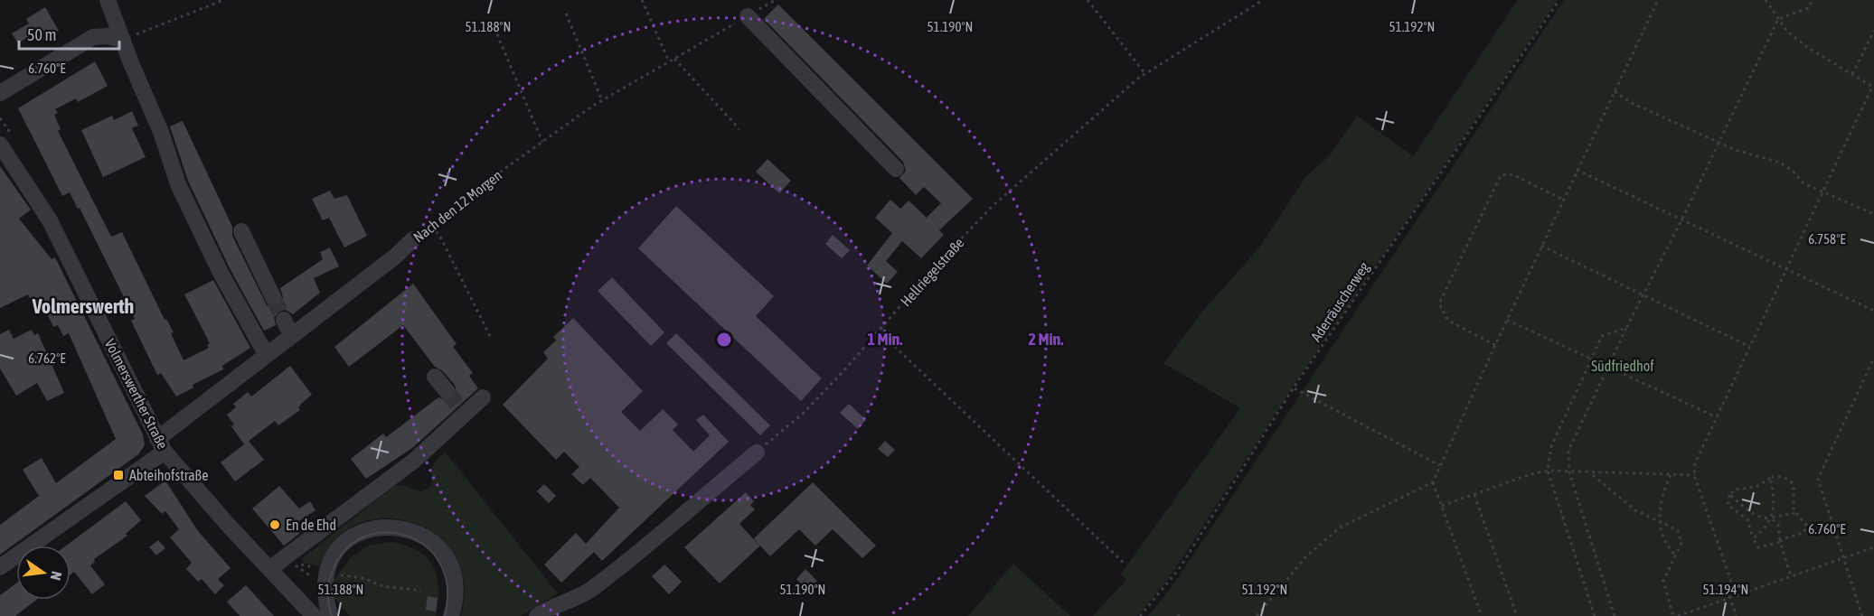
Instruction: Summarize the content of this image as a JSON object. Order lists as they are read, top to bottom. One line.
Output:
{"streets":{"street":["Nach den 12 Morgen","Volmerswerther Straße"],"path":["Hellriegelstraße","Aderräuscherweg"]},"crossings":[["Nach den 12 Morgen","Volmerswerther Straße"]],"districts":["Volmerswerth"],"parks":["Südfriedhof"],"places":{"transit":["Abteihofstraße"],"other":["En de Ehd"]},"scale_bar":"50 m","north":"right","coordinates":["51.188°N","51.190°N","51.192°N","6.760°E","6.758°E","6.762°E","51.194°N"],"rings":["1 Min.","2 Min."]}
